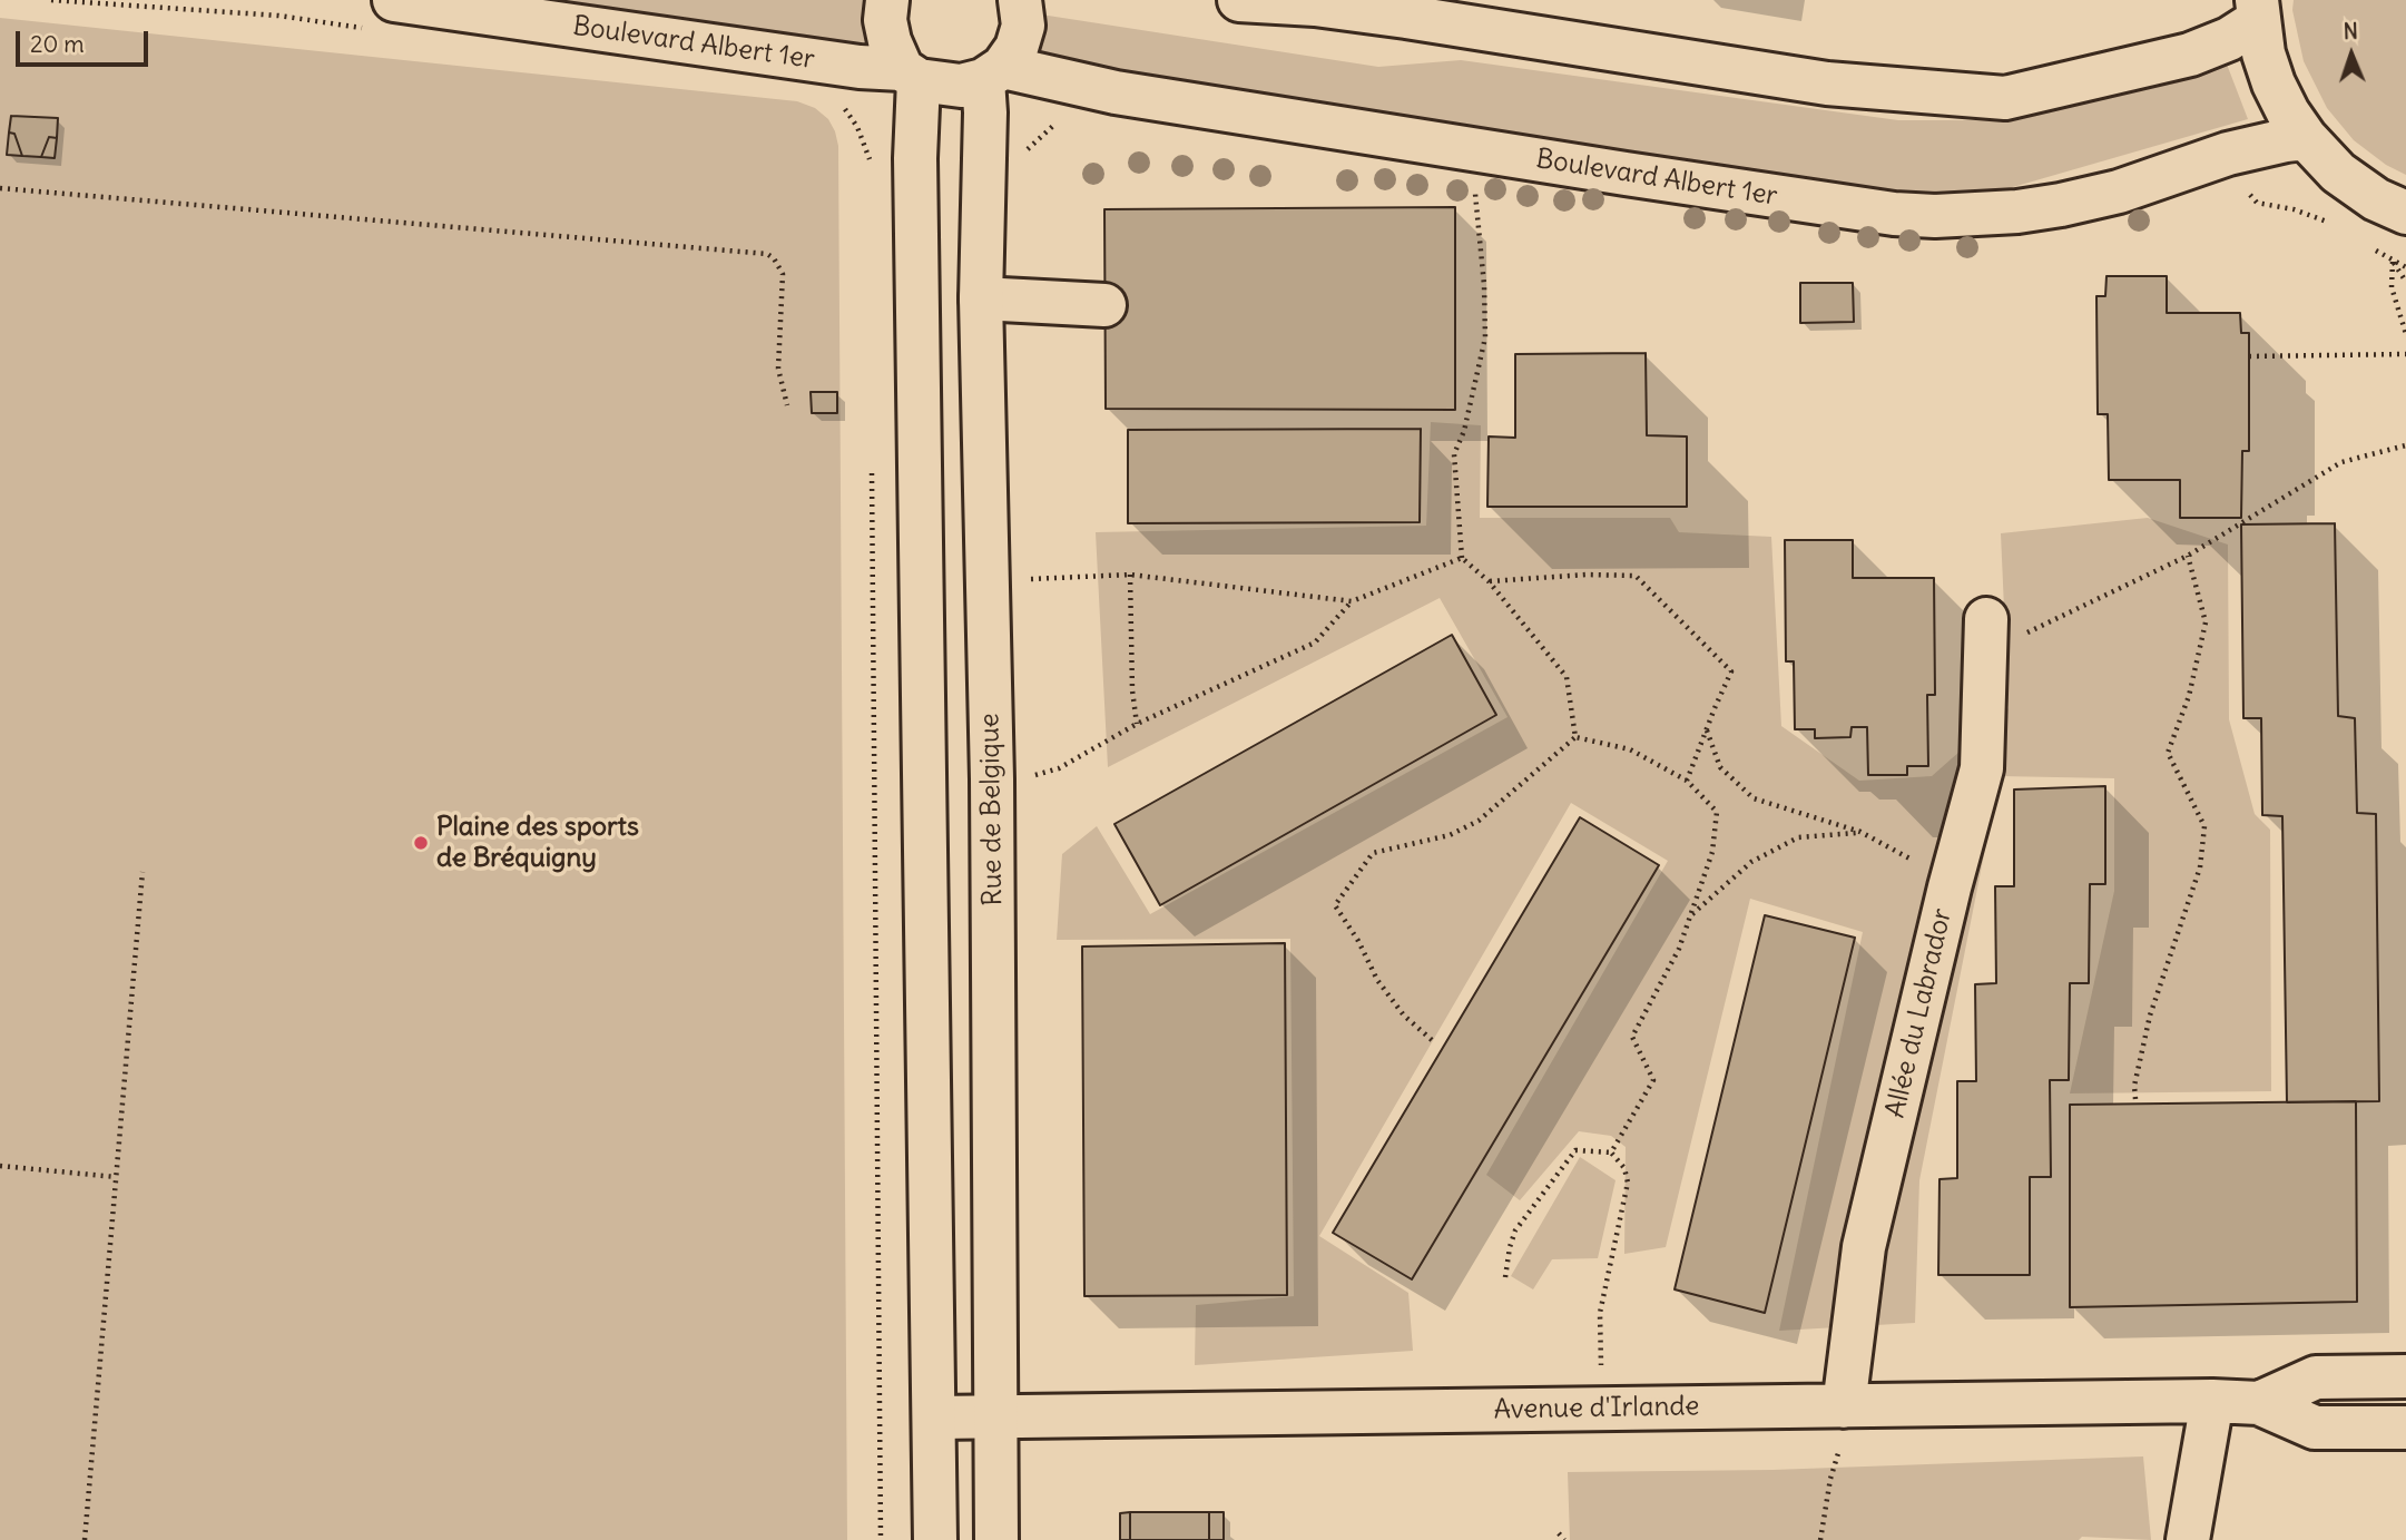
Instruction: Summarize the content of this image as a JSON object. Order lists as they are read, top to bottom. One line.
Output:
{"streets":{"main road":["Boulevard Albert 1er","Rue de Belgique","Allée du Labrador","Avenue d'Irlande"]},"crossings":[["Boulevard Albert 1er","Rue de Belgique"],["Rue de Belgique","Avenue d'Irlande"],["Allée du Labrador","Avenue d'Irlande"]],"places":["Plaine des sports de Bréquigny"],"scale_bar":"20 m","north":"top"}
